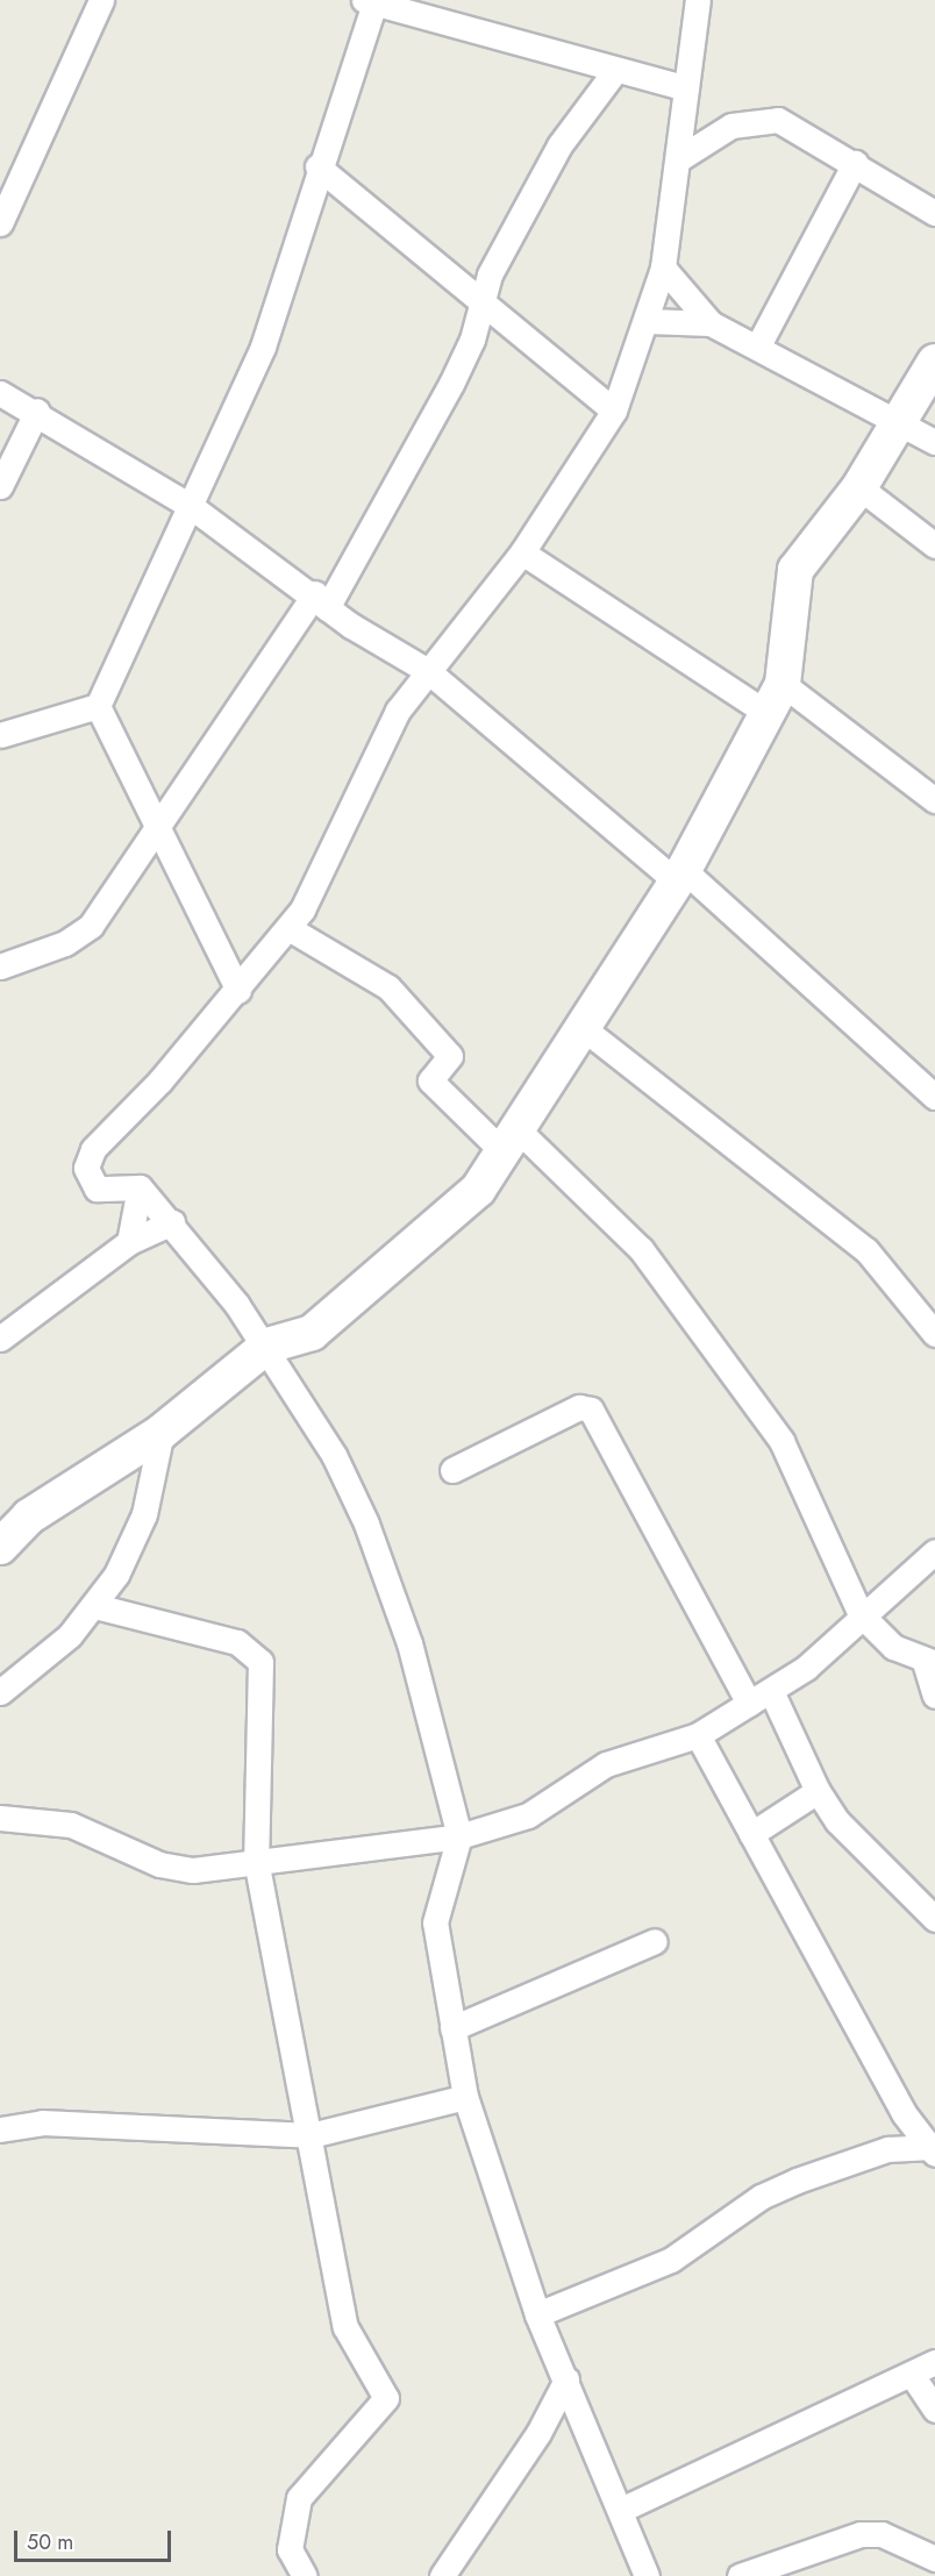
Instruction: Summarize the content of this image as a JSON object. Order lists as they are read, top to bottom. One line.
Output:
{"scale_bar":"50 m"}
